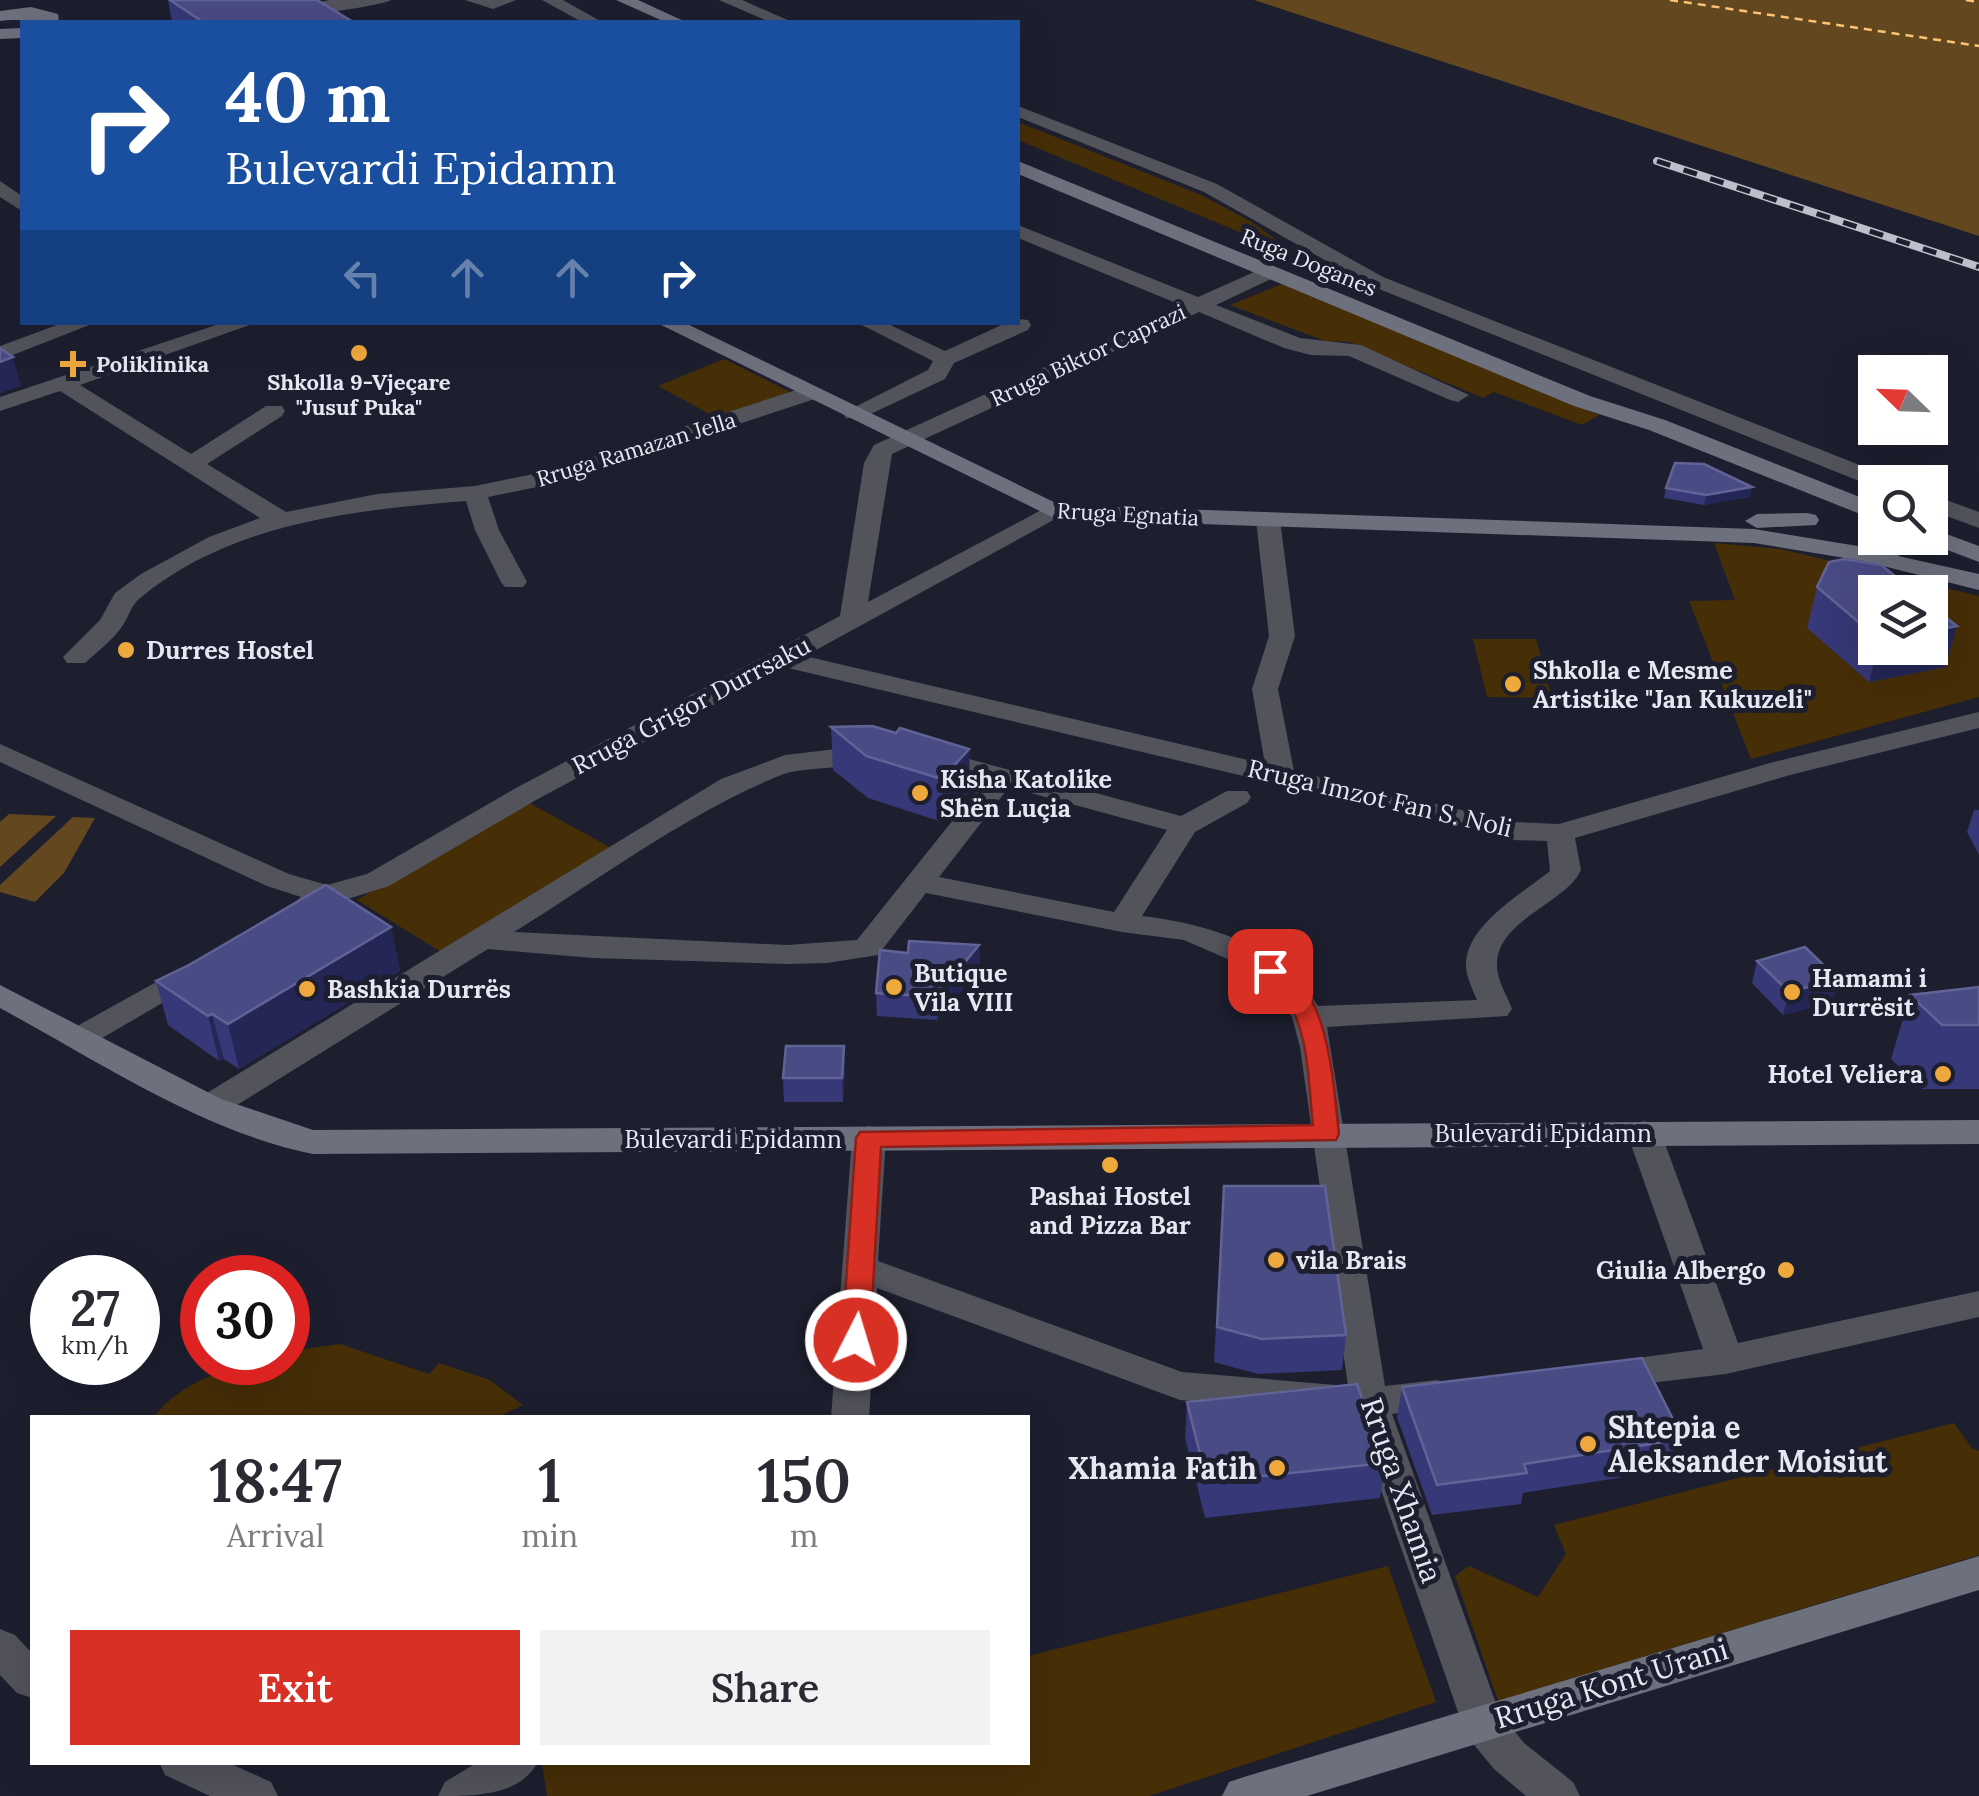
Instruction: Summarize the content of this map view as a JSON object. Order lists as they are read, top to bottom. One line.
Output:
{"streets":{"main road":["Ruga Doganes","Rruga Egnatia","Bulevardi Epidamn","Rruga Kont Urani"],"street":["Rruga Biktor Caprazi","Rruga Ramazan Jella","Rruga Grigor Durrsaku","Rruga Imzot Fan S. Noli","Rruga Xhamia"]},"crossings":[["Ruga Doganes","Rruga Biktor Caprazi"],["Rruga Biktor Caprazi","Rruga Egnatia"],["Rruga Biktor Caprazi","Rruga Grigor Durrsaku"],["Rruga Ramazan Jella","Rruga Egnatia"],["Rruga Egnatia","Rruga Grigor Durrsaku"],["Rruga Grigor Durrsaku","Rruga Imzot Fan S. Noli"],["Bulevardi Epidamn","Rruga Xhamia"],["Rruga Xhamia","Rruga Kont Urani"]],"places":{"other":["Shkolla 9-Vjeçare \"Jusuf Puka\"","Durres Hostel","Shkolla e Mesme Artistike \"Jan Kukuzeli\"","Kisha Katolike Shën Luçia","Butique Vila VIII","Bashkia Durrës","Hamami i Durrësit","Hotel Veliera","Pashai Hostel and Pizza Bar","vila Brais","Giulia Albergo","Shtepia e Aleksander Moisiut","Xhamia Fatih"],"health":["Poliklinika"]},"north":"top left","page":{"turn":["40 m","Bulevardi Epidamn"],"speed":"27 km/h","limit":"30","eta":["18:47","Arrival","1","min","150","m"],"buttons":["Exit","Share"]}}
